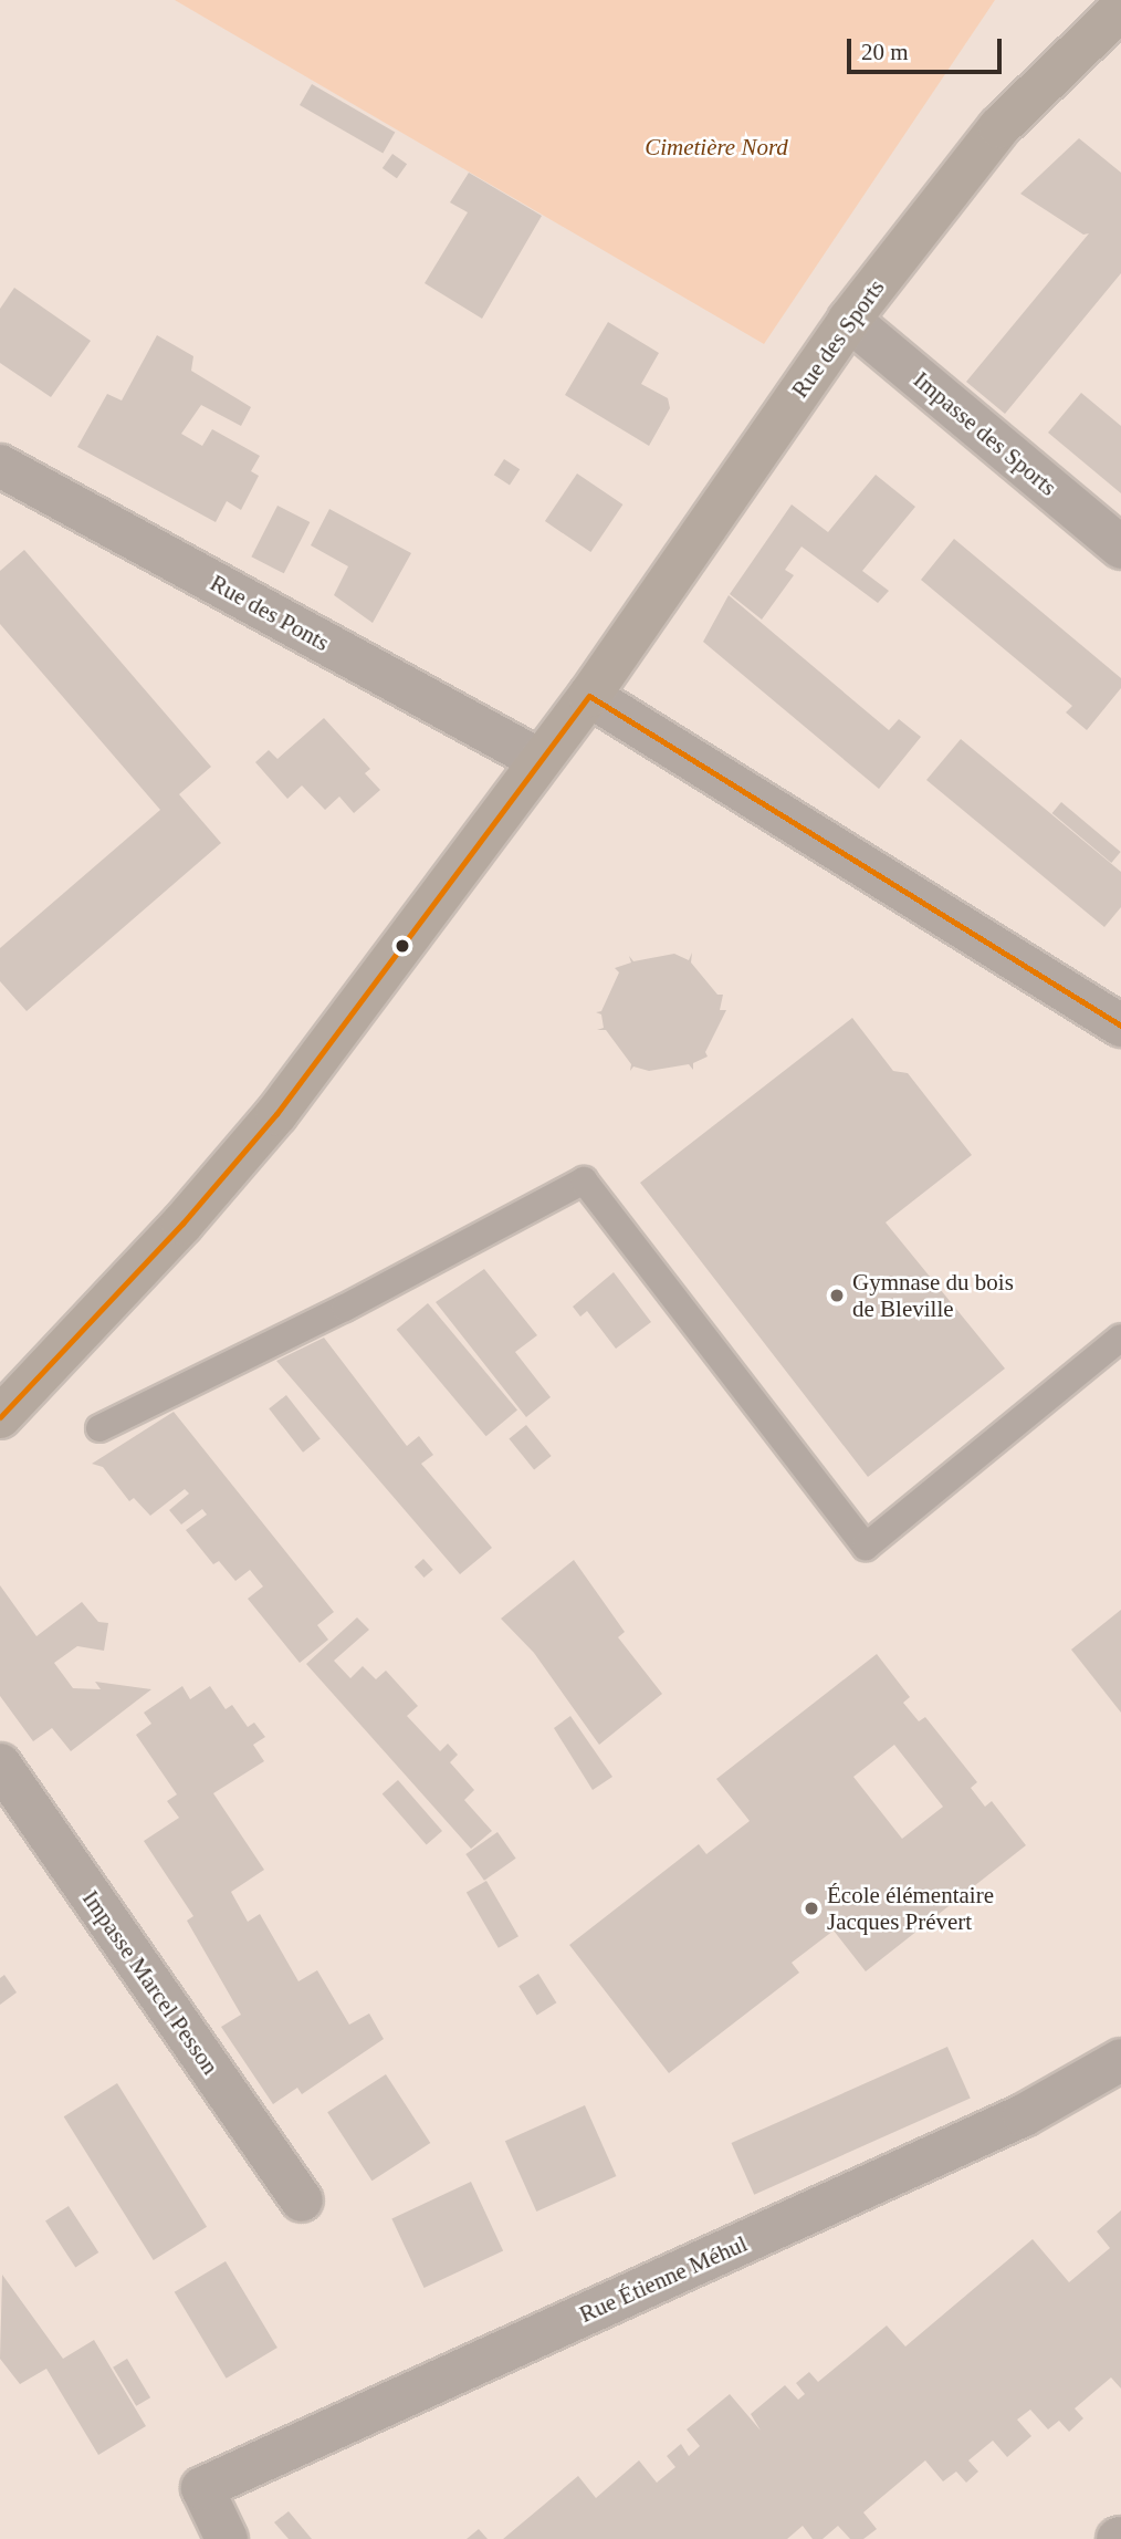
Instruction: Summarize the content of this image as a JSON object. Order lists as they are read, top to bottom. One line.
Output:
{"streets":{"street":["Rue des Sports","Impasse des Sports","Rue des Ponts","Impasse Marcel Pesson","Rue Étienne Méhul"]},"crossings":[["Rue des Sports","Impasse des Sports"],["Rue des Sports","Rue des Ponts"]],"parks":["Cimetière Nord"],"places":["Gymnase du bois de Bleville","École élémentaire Jacques Prévert"],"scale_bar":"20 m"}
